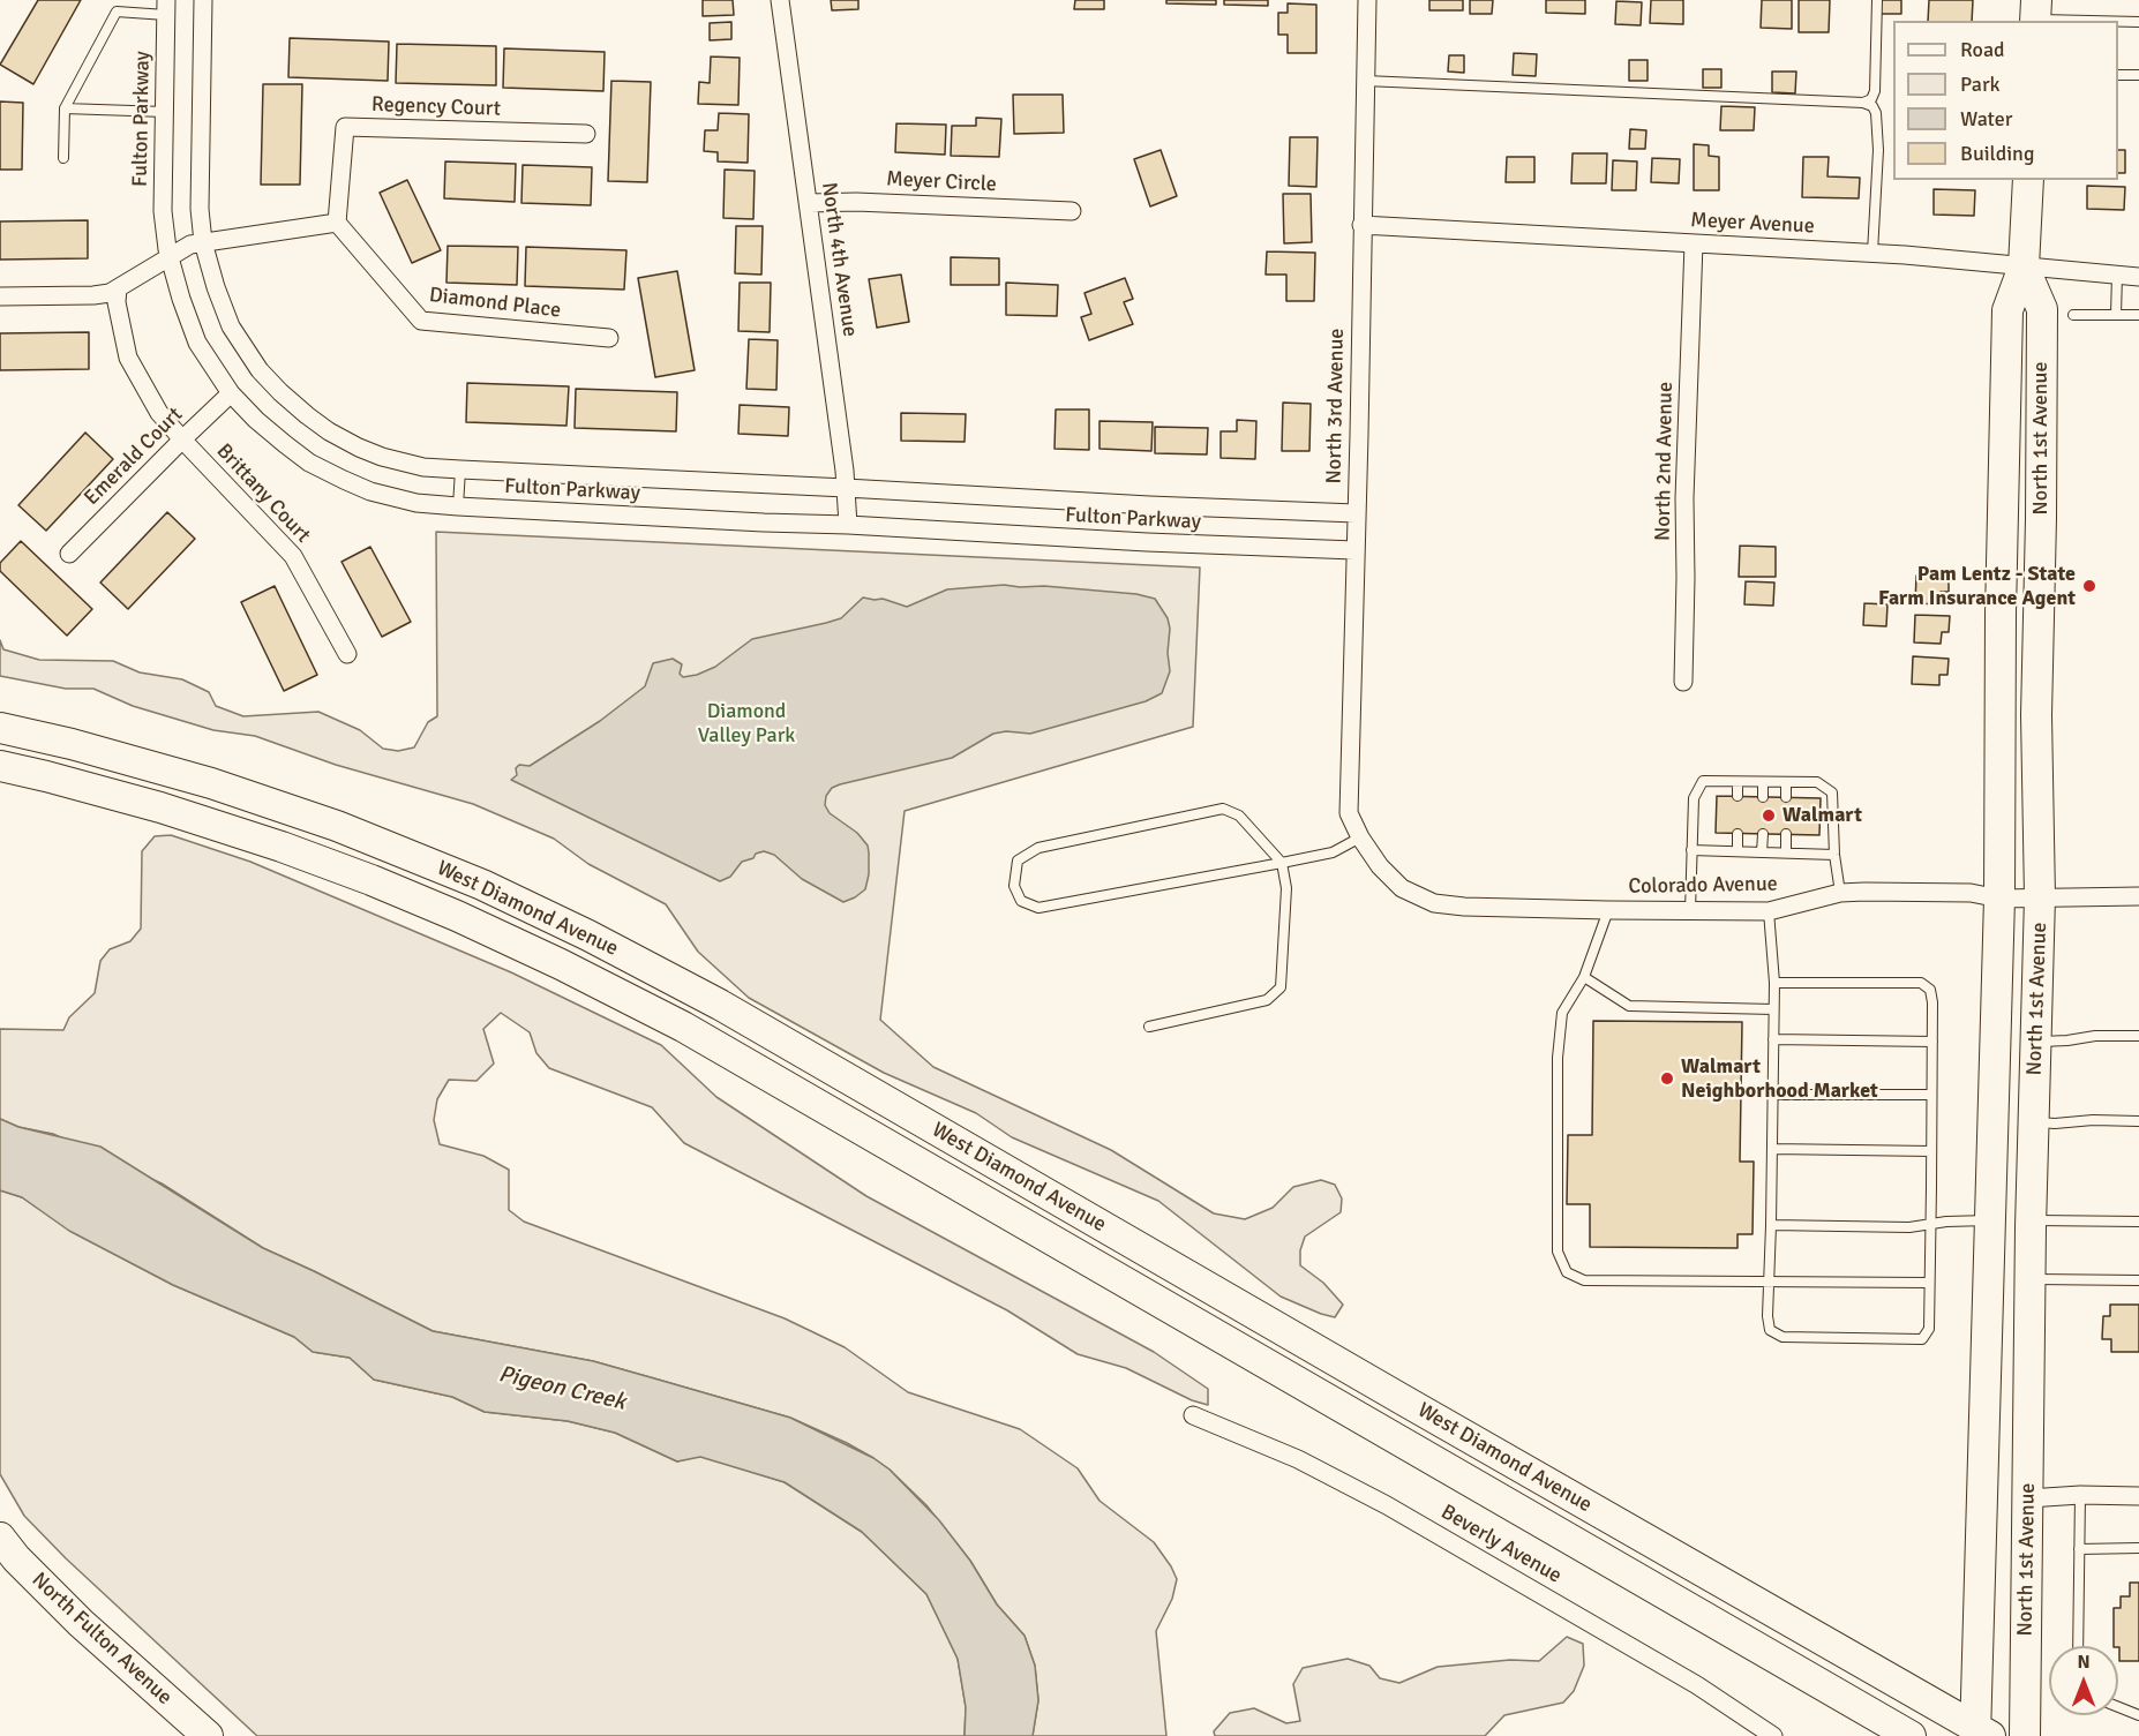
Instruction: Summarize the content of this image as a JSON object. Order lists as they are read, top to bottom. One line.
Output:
{"streets":{"main road":["North 1st Avenue","West Diamond Avenue","North Fulton Avenue"],"street":["Regency Court","Fulton Parkway","Meyer Circle","Meyer Avenue","North 4th Avenue","Diamond Place","North 3rd Avenue","Emerald Court","North 2nd Avenue","Brittany Court","Colorado Avenue","Beverly Avenue"]},"crossings":[["Regency Court","Diamond Place"],["Fulton Parkway","North 4th Avenue"],["Fulton Parkway","North 3rd Avenue"],["Fulton Parkway","Emerald Court"],["Meyer Circle","North 4th Avenue"],["Meyer Avenue","North 3rd Avenue"],["Meyer Avenue","North 1st Avenue"],["Meyer Avenue","North 2nd Avenue"],["North 3rd Avenue","Colorado Avenue"],["North 1st Avenue","Colorado Avenue"],["North 1st Avenue","West Diamond Avenue"],["Emerald Court","Brittany Court"]],"water":["Pigeon Creek"],"parks":["Diamond Valley Park"],"places":["Pam Lentz - State Farm Insurance Agent","Walmart","Walmart Neighborhood Market"],"legend":["Road","Park","Water","Building"],"north":"top"}
